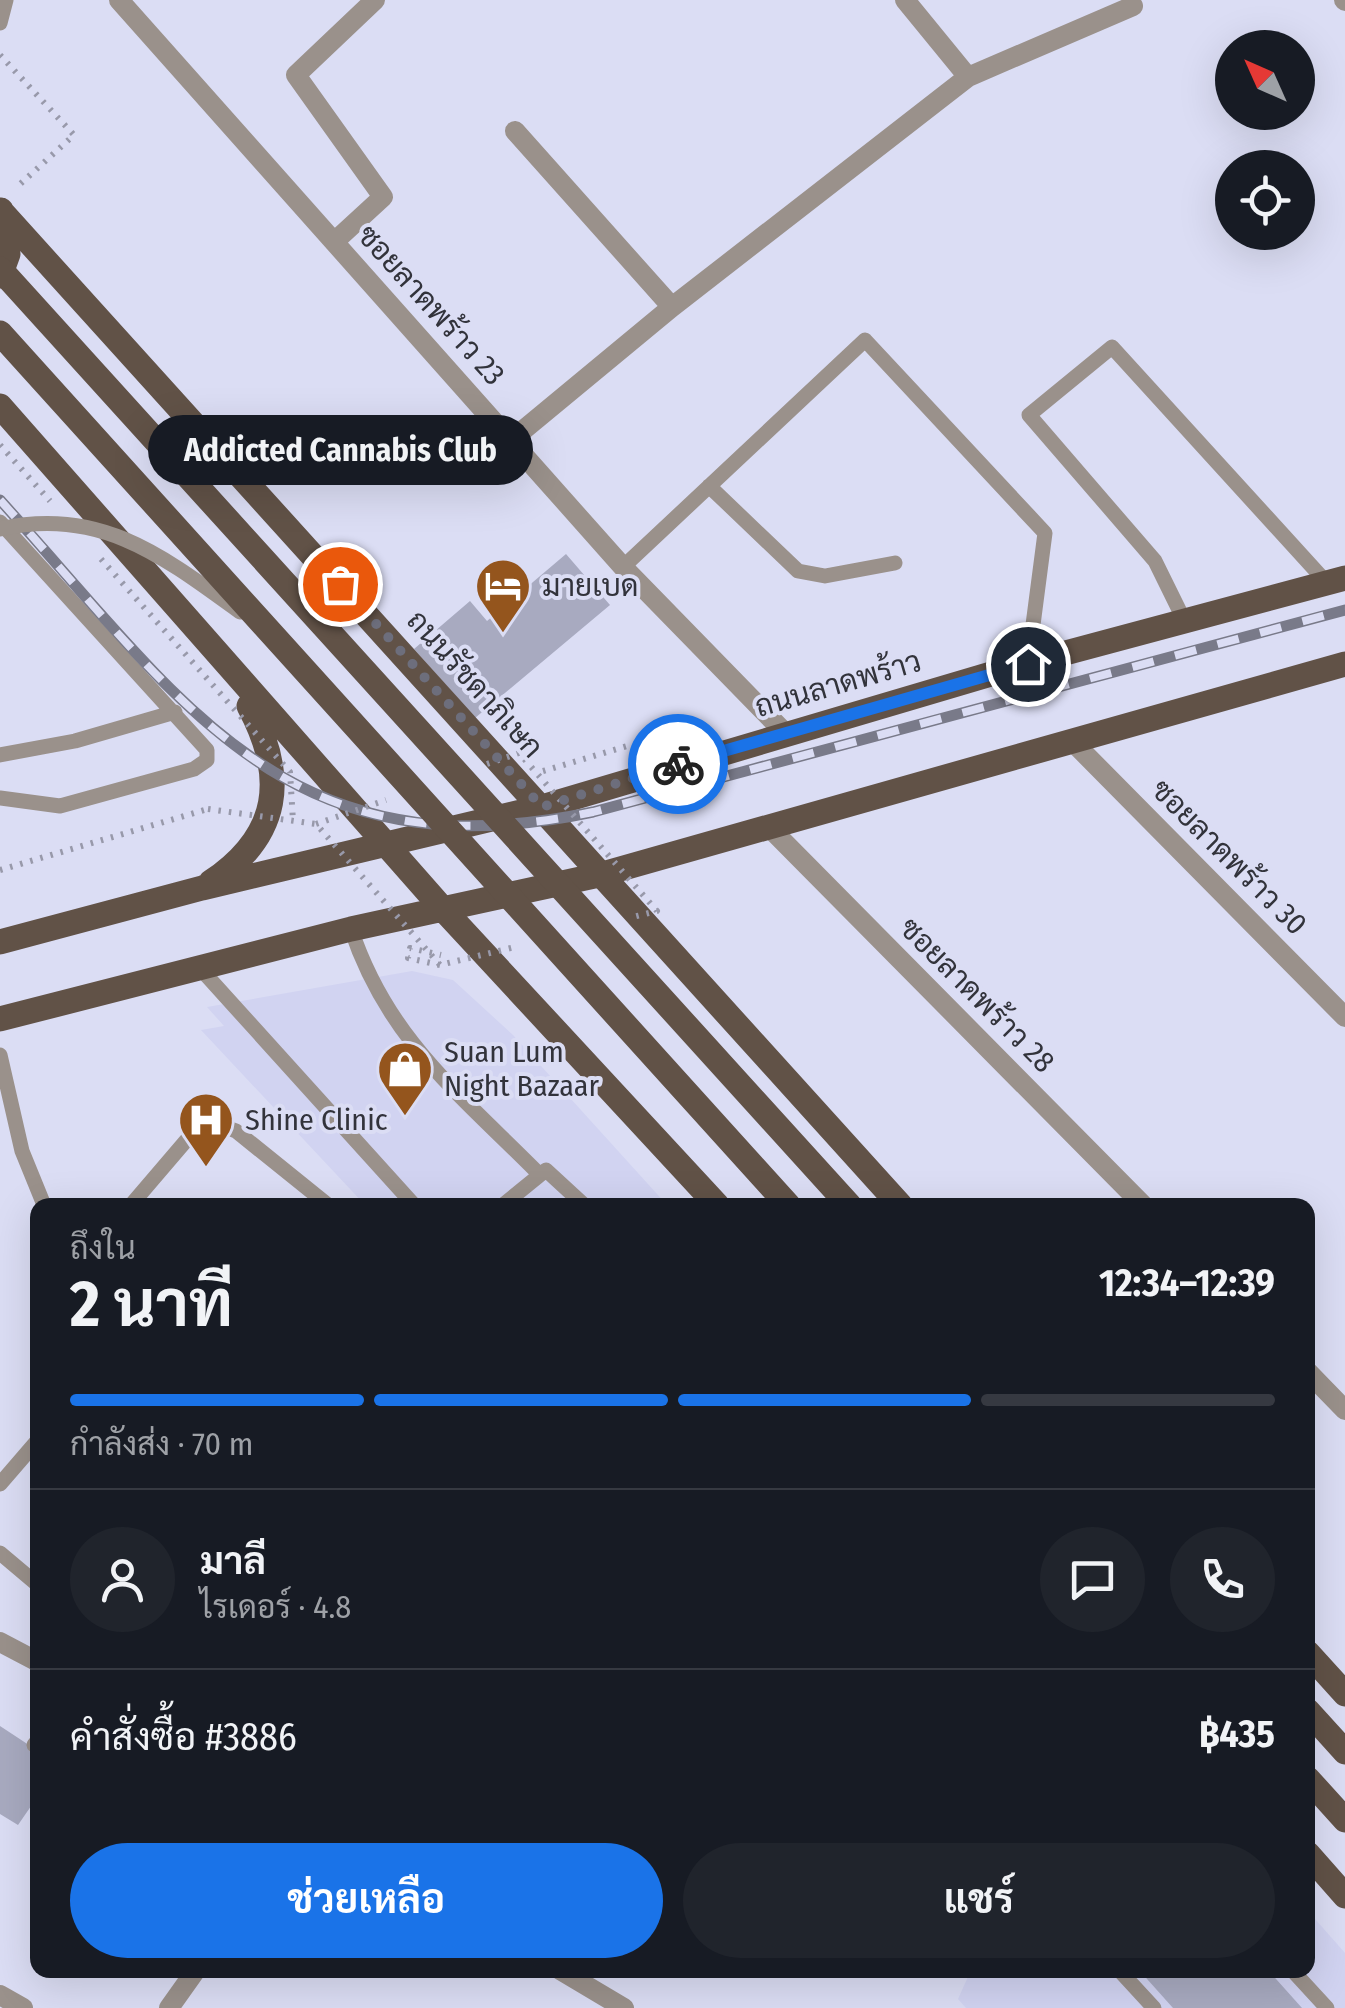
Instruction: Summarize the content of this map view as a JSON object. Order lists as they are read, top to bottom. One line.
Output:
{"streets":{"main road":["ถนนรัชดาภิเษก","ถนนลาดพร้าว"],"street":["ซอยลาดพร้าว 23","ซอยลาดพร้าว 30","ซอยลาดพร้าว 28"]},"crossings":[["ซอยลาดพร้าว 23","ถนนลาดพร้าว"],["ถนนรัชดาภิเษก","ถนนลาดพร้าว"]],"places":{"other":["Addicted Cannabis Club"],"hotel":["มายเบด"],"shop":["Suan Lum Night Bazaar"],"hospital":["Shine Clinic"]},"north":"top left","page":{"bubble":"Addicted Cannabis Club","heading":["2 นาที","ถึงใน","12:34–12:39"],"panel":["มาลี","ไรเดอร์ · 4.8","คำสั่งซื้อ #3886","฿435"],"bar":"กำลังส่ง · 70 m","buttons":["ช่วยเหลือ","แชร์"]}}
